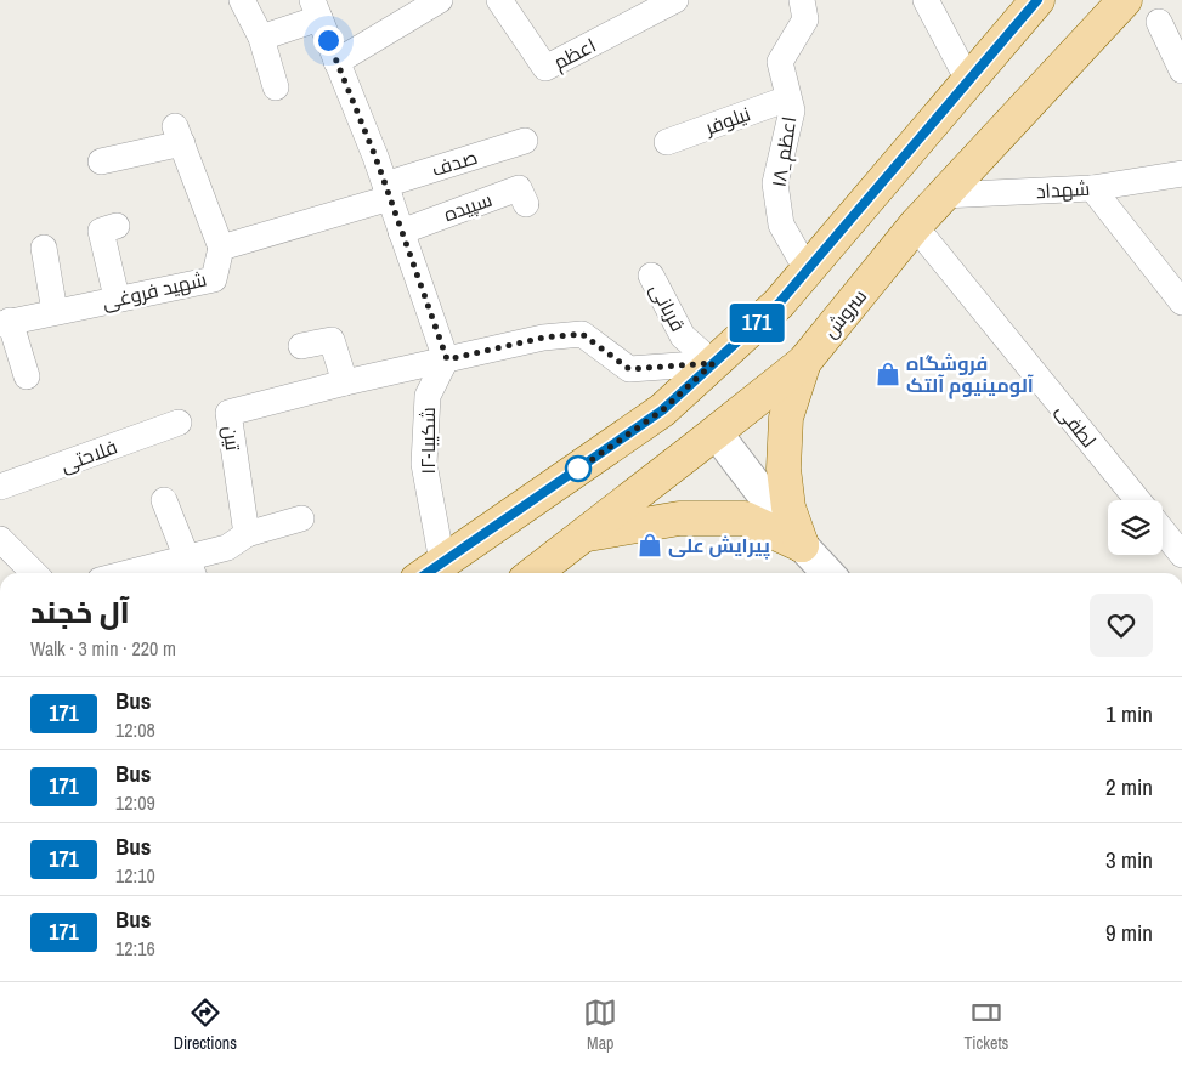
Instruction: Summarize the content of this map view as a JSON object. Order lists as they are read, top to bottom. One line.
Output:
{"streets":{"main road":["سروش"],"street":["اعظم","نیلوفر","۱۸_اعظم","صدف","شهداد","سپیده","شهید فروغی","قربانی","لطفی","تین","۱۲-شکیبا","فلاحتی"]},"crossings":[["نیلوفر","۱۸_اعظم"],["صدف","شهید فروغی"],["شهداد","سروش"],["قربانی","تین"],["سروش","لطفی"],["تین","۱۲-شکیبا"]],"places":{"shop":["فروشگاه آلومینیوم آلتک","پیرایش علی"]},"lines":["bus line 171"],"page":{"on_map":"171","heading":["آل خجند","Walk · 3 min · 220 m"],"list":[{"mark":"171","name":"Bus","note":"12:08","value":"1 min"},{"mark":"171","name":"Bus","note":"12:09","value":"2 min"},{"mark":"171","name":"Bus","note":"12:10","value":"3 min"},{"mark":"171","name":"Bus","note":"12:16","value":"9 min"}],"tabs":["Directions","Map","Tickets"]}}
